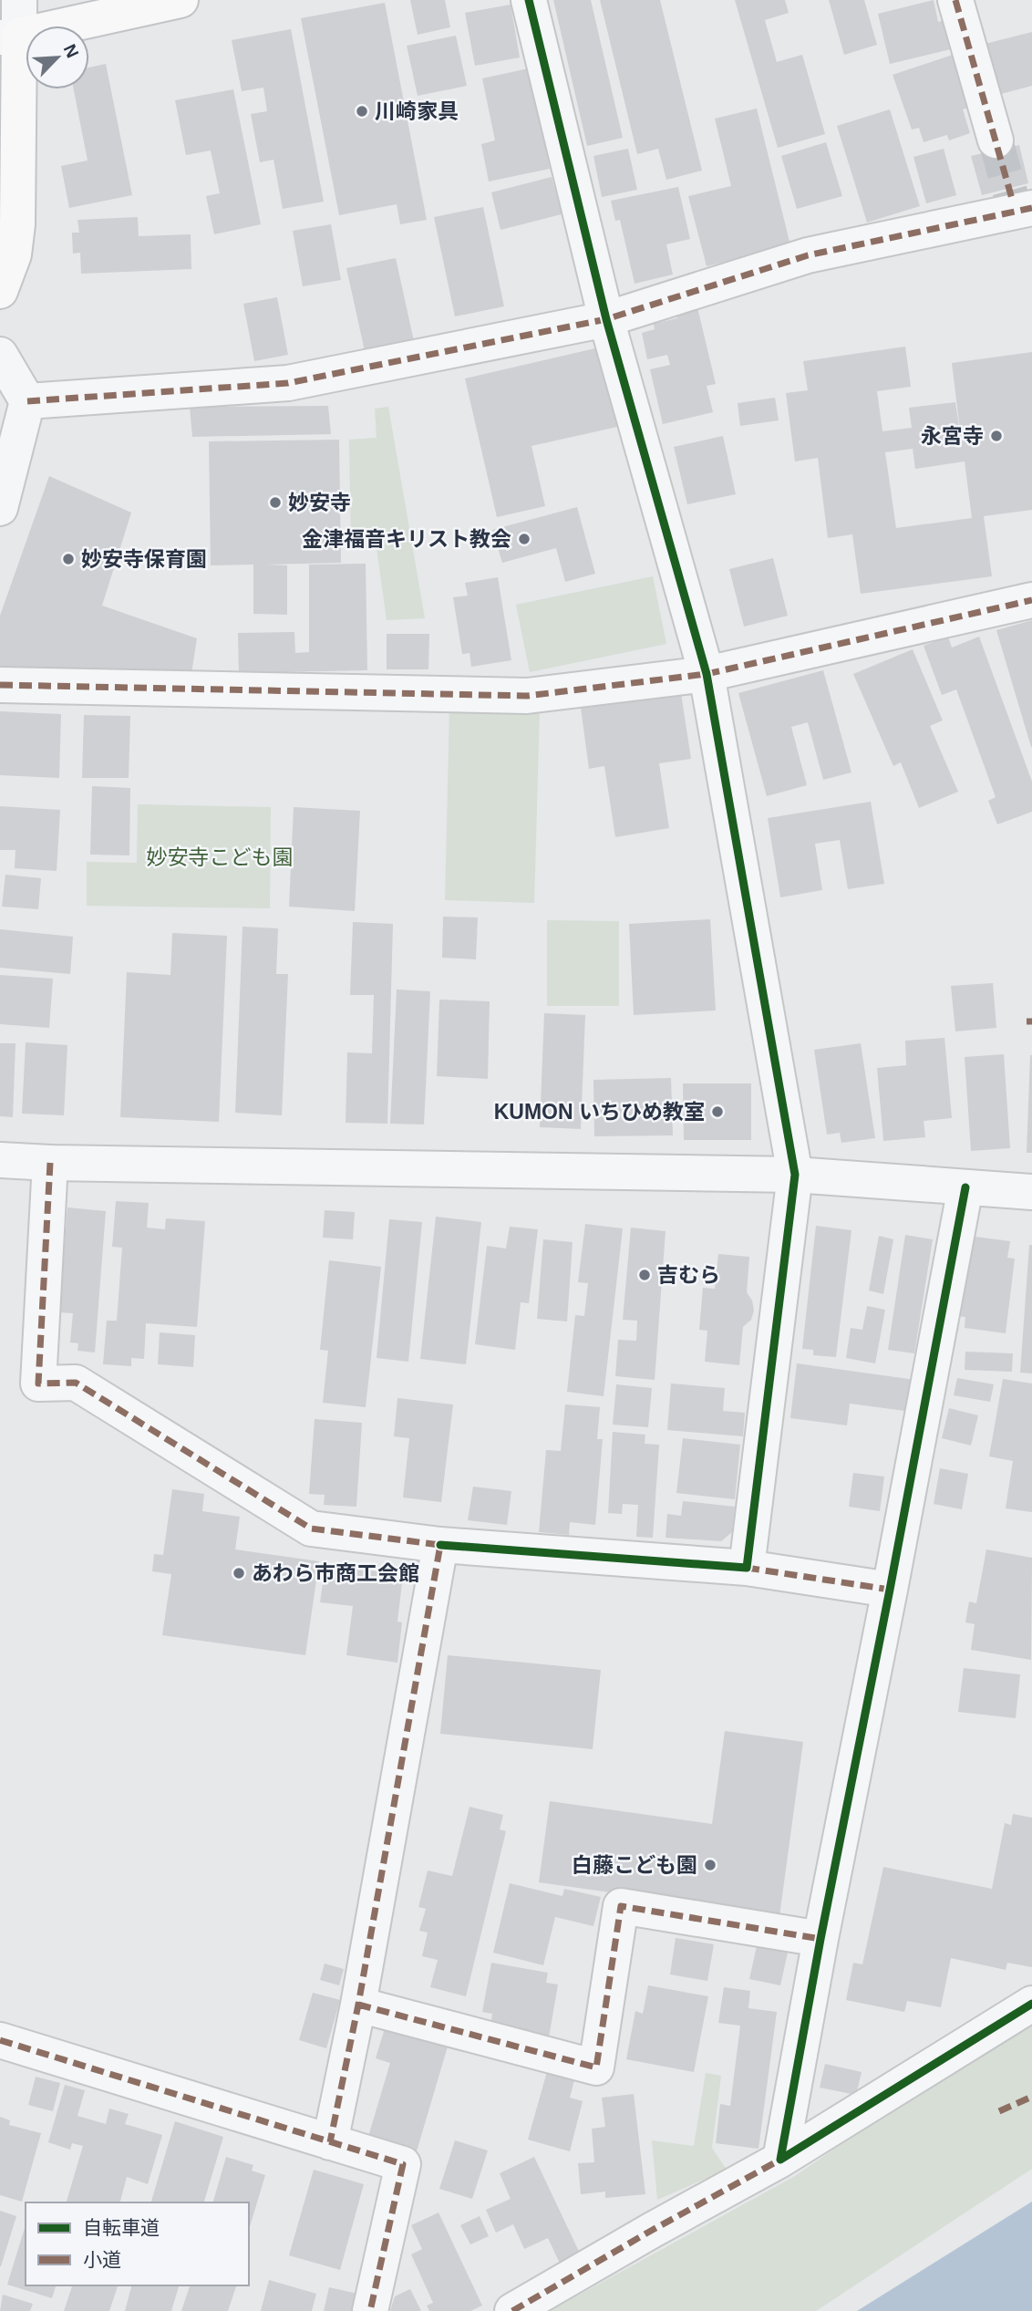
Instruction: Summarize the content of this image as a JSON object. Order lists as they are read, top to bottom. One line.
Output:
{"parks":["妙安寺こども園"],"places":["川崎家具","永宮寺","妙安寺","金津福音キリスト教会","妙安寺保育園","KUMON いちひめ教室","吉むら","あわら市商工会館","白藤こども園"],"legend":["自転車道","小道"],"north":"top right"}
